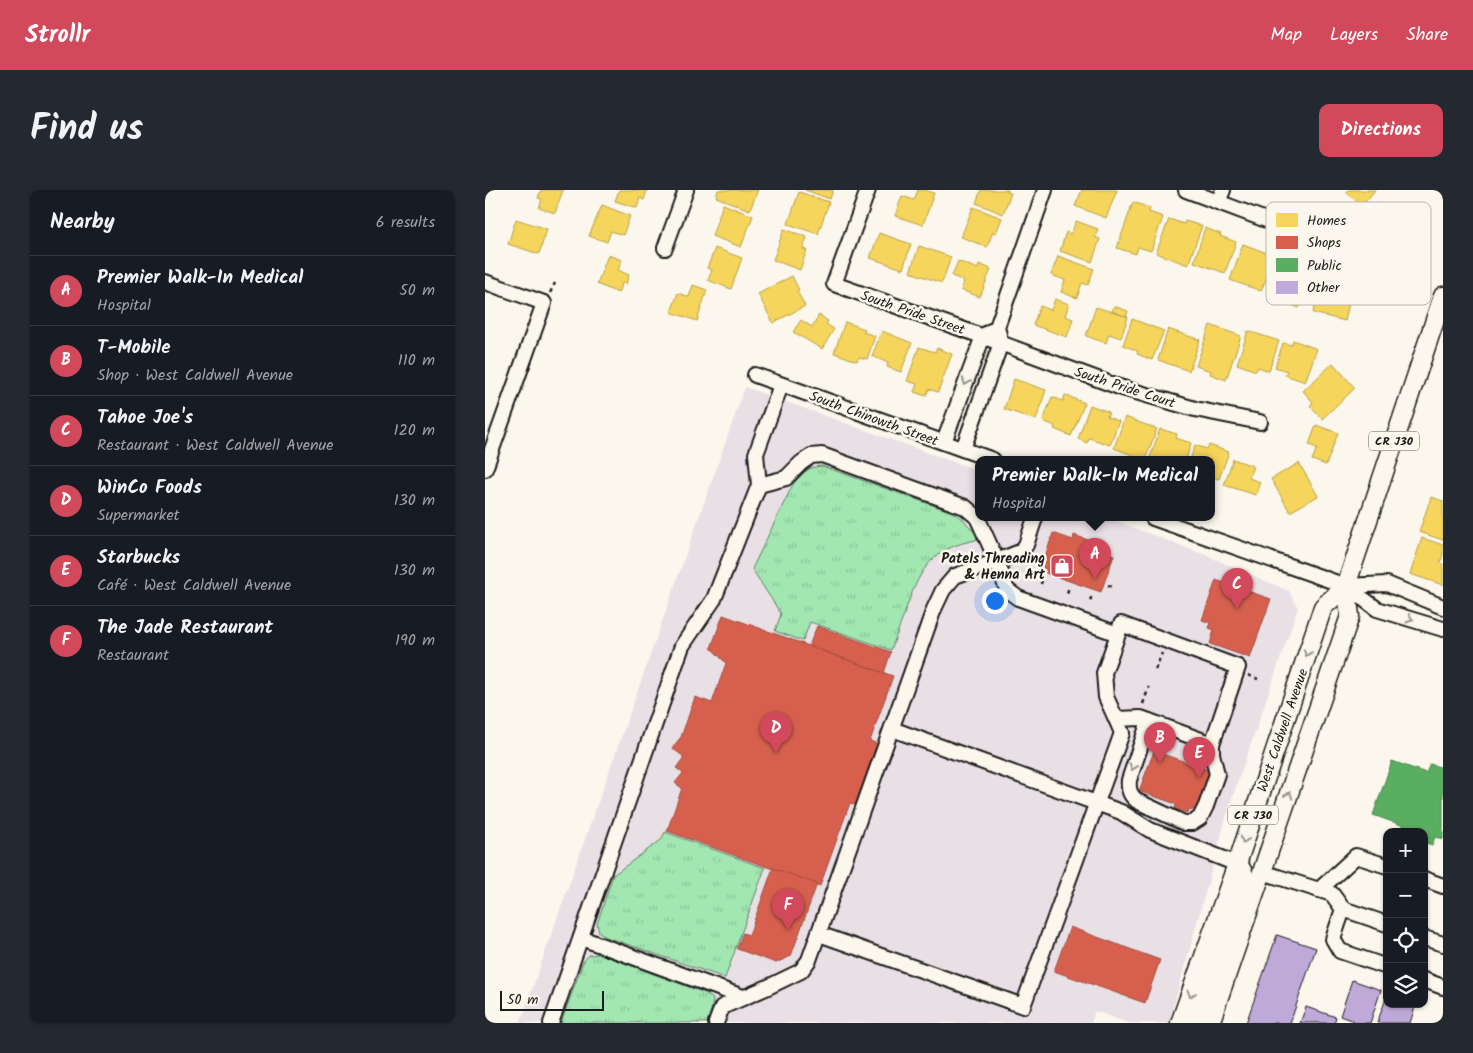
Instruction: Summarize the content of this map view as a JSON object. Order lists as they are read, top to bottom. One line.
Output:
{"streets":{"main road":["CR J30","West Caldwell Avenue"],"street":["South Pride Street","South Pride Court","South Chinowth Street"]},"crossings":[["South Pride Street","South Pride Court"]],"places":{"shop":["Patels Threading & Henna Art"]},"legend":["Homes","Shops","Public","Other"],"scale_bar":"50 m","page":{"header":"Strollr","nav":["Map","Layers","Share"],"title":"Find us","buttons":"Directions","heading":["Nearby","6 results"],"list":[{"mark":"A","name":"Premier Walk-In Medical","note":"Hospital","value":"50 m"},{"mark":"B","name":"T-Mobile","note":"Shop · West Caldwell Avenue","value":"110 m"},{"mark":"C","name":"Tahoe Joe's","note":"Restaurant · West Caldwell Avenue","value":"120 m"},{"mark":"D","name":"WinCo Foods","note":"Supermarket","value":"130 m"},{"mark":"E","name":"Starbucks","note":"Café · West Caldwell Avenue","value":"130 m"},{"mark":"F","name":"The Jade Restaurant","note":"Restaurant","value":"190 m"}],"popup":["Premier Walk-In Medical","Hospital"],"pins":["A","C","D","B","E","F"],"map_buttons":["+","−"],"scale":"50 m"}}
